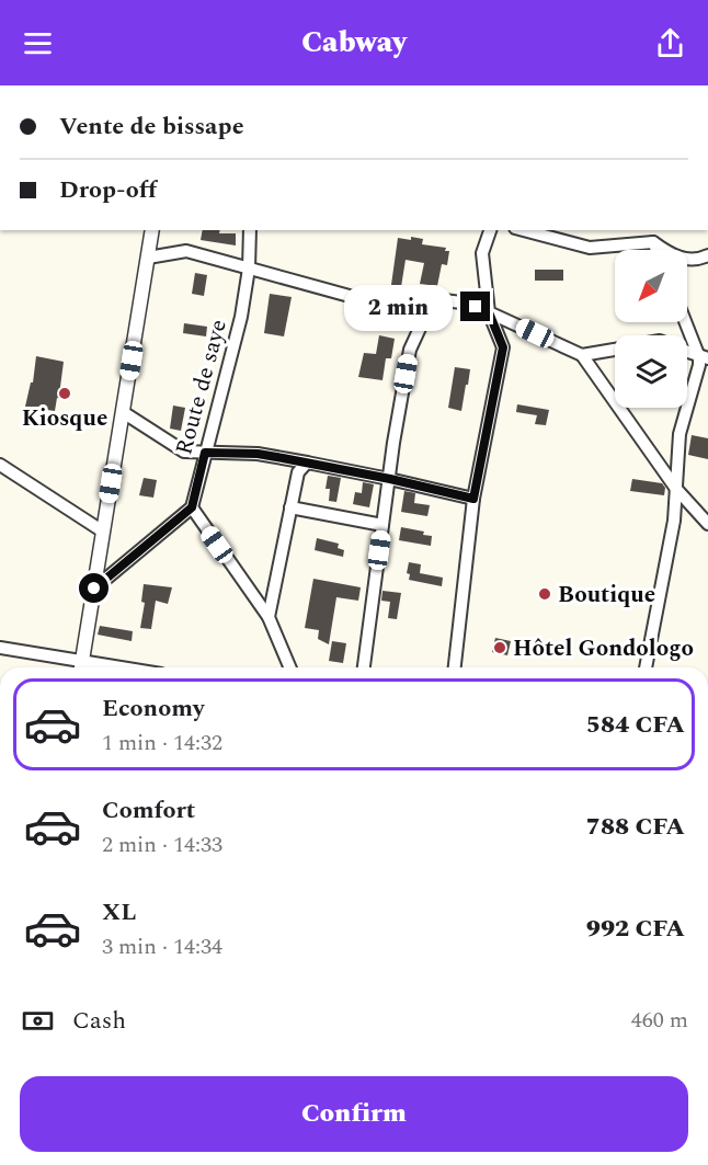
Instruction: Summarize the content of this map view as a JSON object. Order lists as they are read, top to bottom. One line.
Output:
{"streets":{"street":["Route de saye"]},"places":["Kiosque","Boutique","Hôtel Gondologo"],"north":"bottom left","page":{"header":"Cabway","banner":["Vente de bissape","Drop-off"],"bubble":"2 min","list":[{"name":"Economy","note":"1 min · 14:32","value":"584 CFA"},{"name":"Comfort","note":"2 min · 14:33","value":"788 CFA"},{"name":"XL","note":"3 min · 14:34","value":"992 CFA"}],"pay":["Cash","460 m"],"buttons":"Confirm"}}
